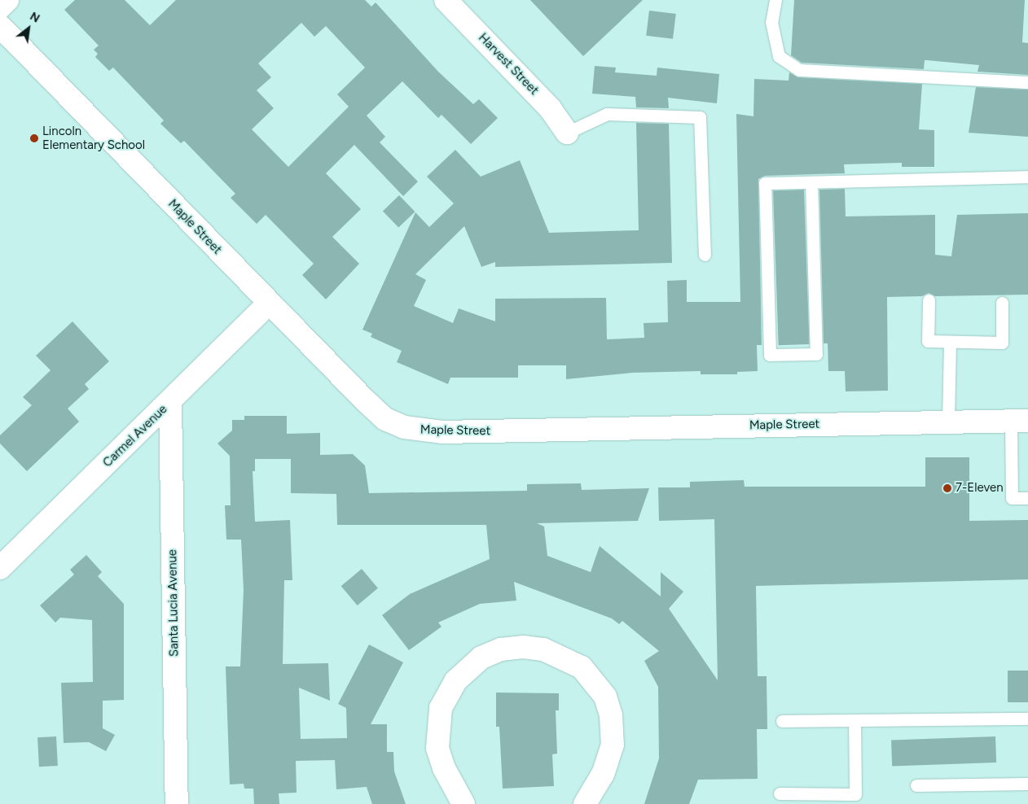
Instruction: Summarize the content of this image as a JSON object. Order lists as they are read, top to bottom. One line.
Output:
{"streets":{"street":["Harvest Street","Maple Street","Carmel Avenue","Santa Lucia Avenue"]},"crossings":[["Maple Street","Carmel Avenue"],["Carmel Avenue","Santa Lucia Avenue"]],"places":["Lincoln Elementary School","7-Eleven"],"north":"top right"}
